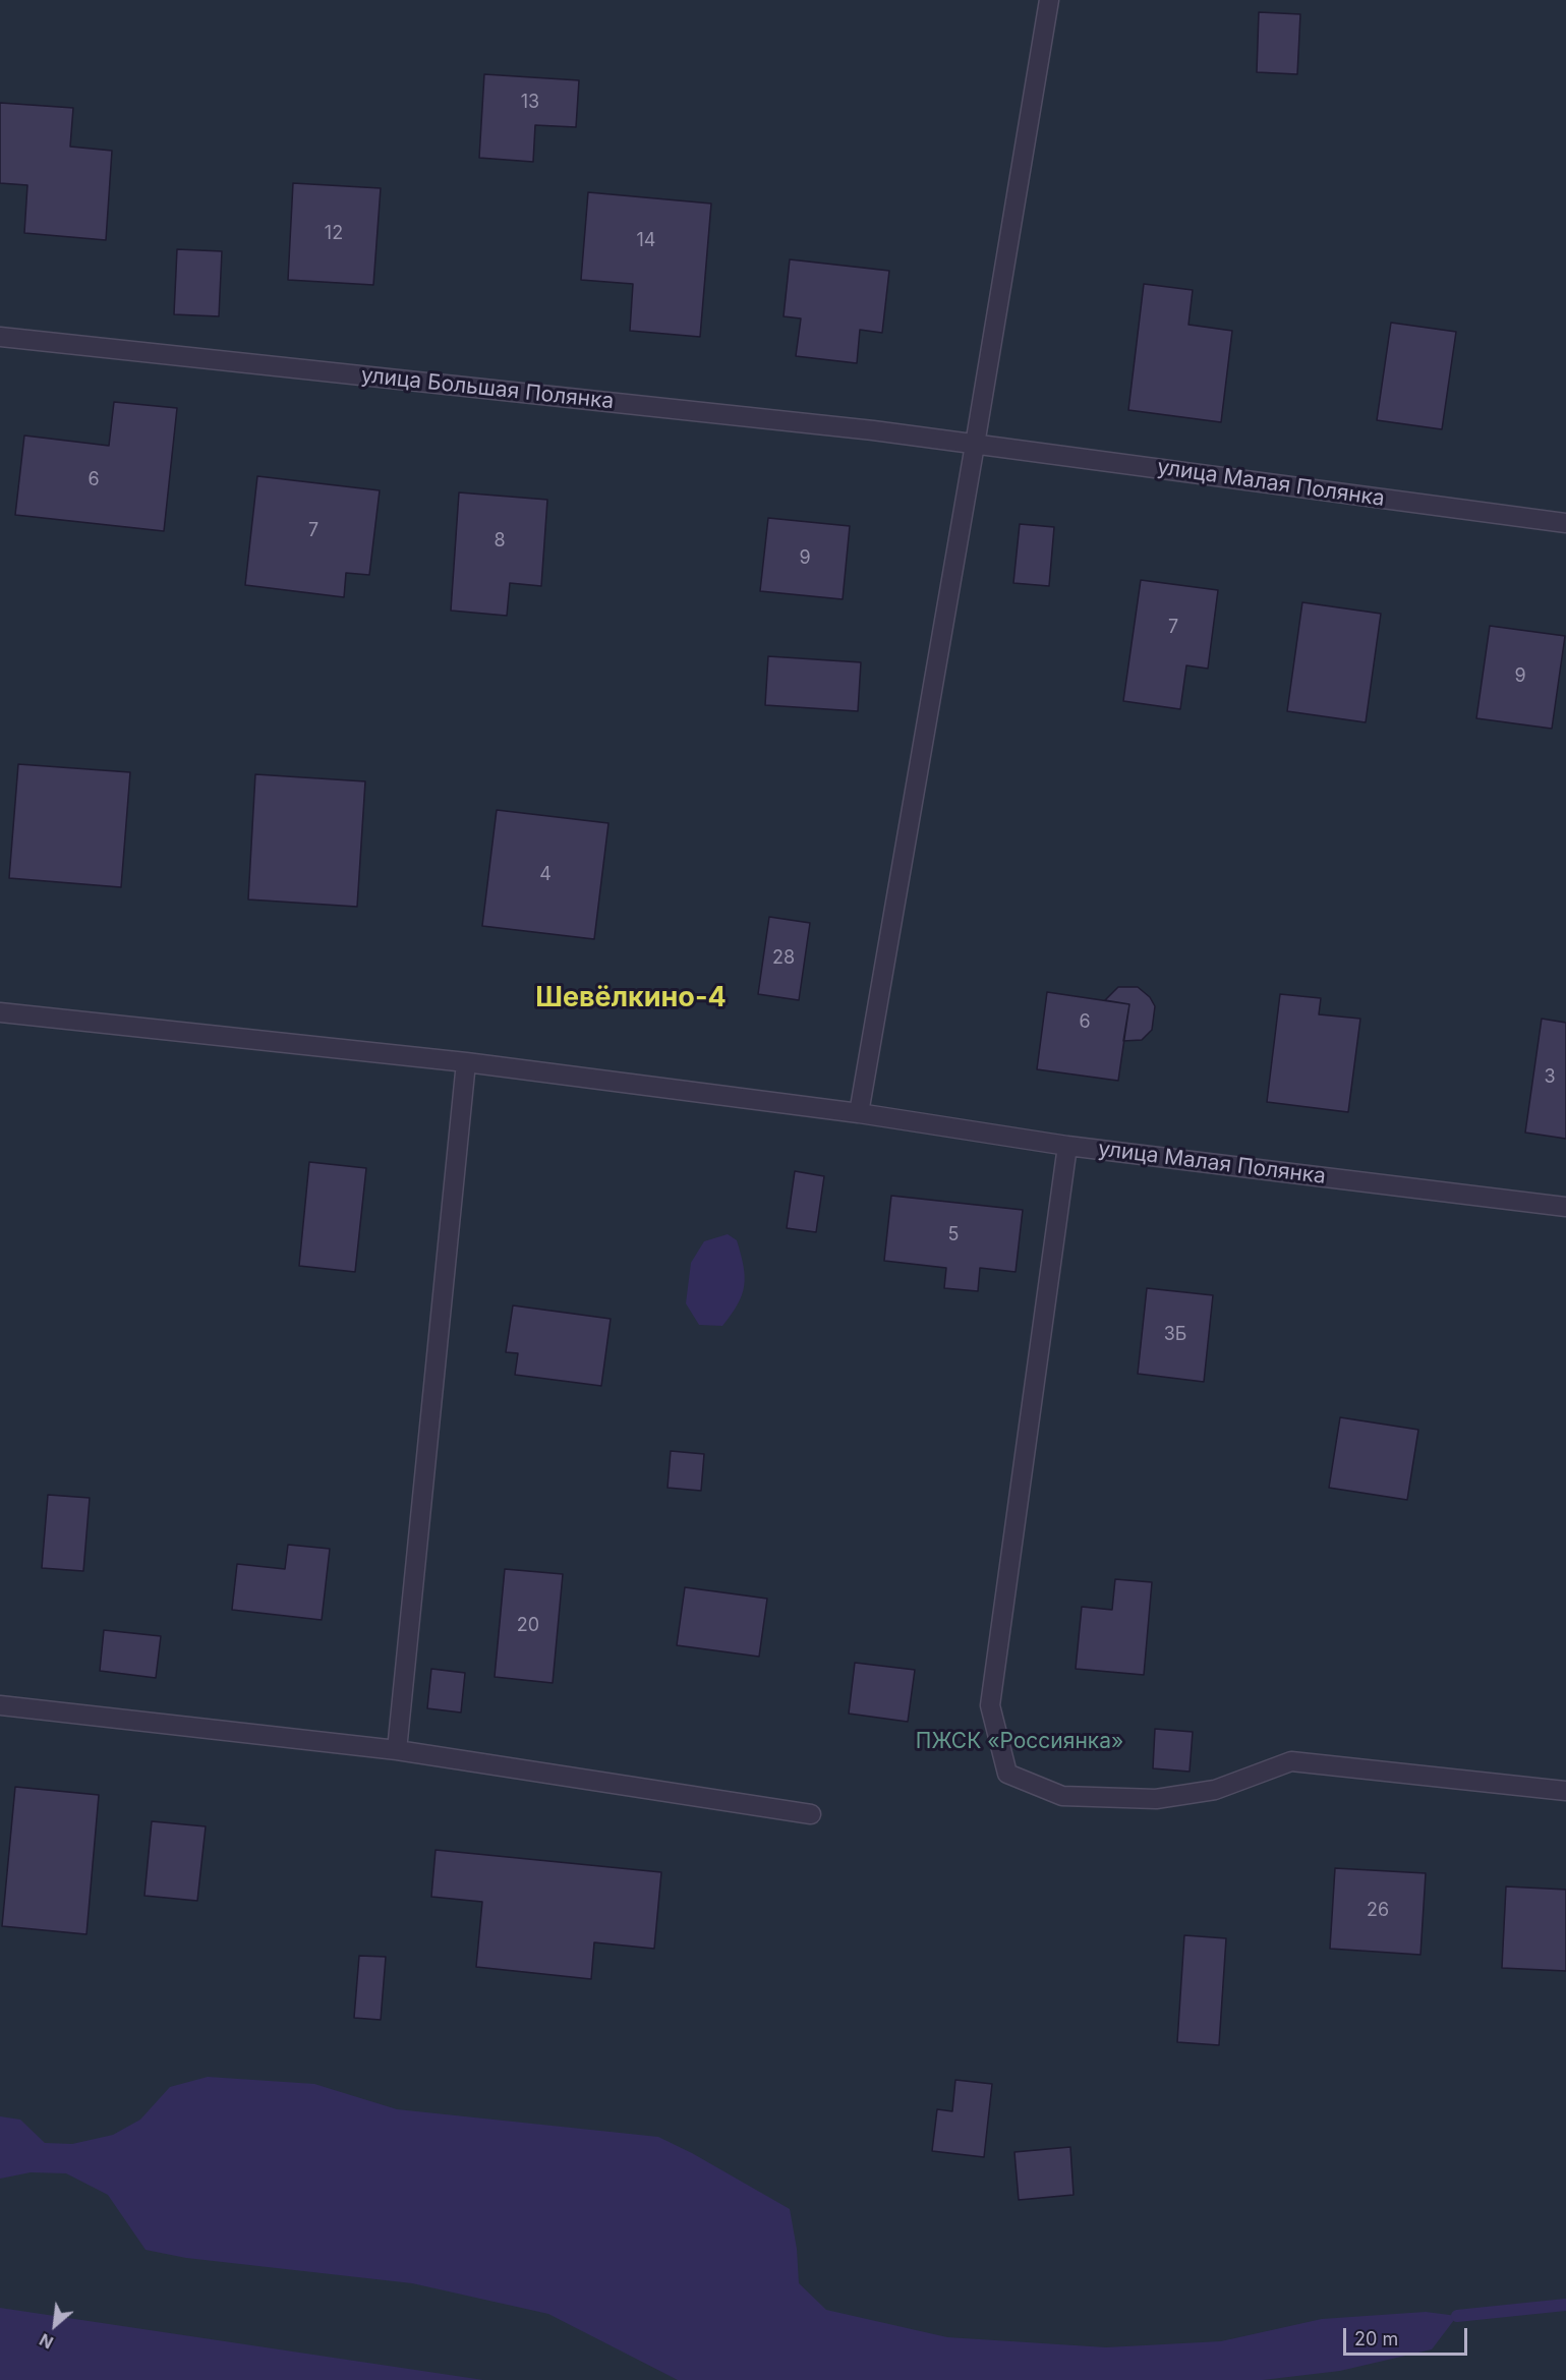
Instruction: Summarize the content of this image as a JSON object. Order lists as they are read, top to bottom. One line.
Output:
{"streets":{"street":["улица Большая Полянка","улица Малая Полянка"]},"crossings":[["улица Большая Полянка","улица Малая Полянка"]],"districts":["Шевёлкино-4"],"parks":["ПЖСК «Россиянка»"],"house_numbers":["13","12","14","6","7","8","9","7","9","4","28","6","3","5","3Б","20","26"],"scale_bar":"20 m","north":"bottom left"}
